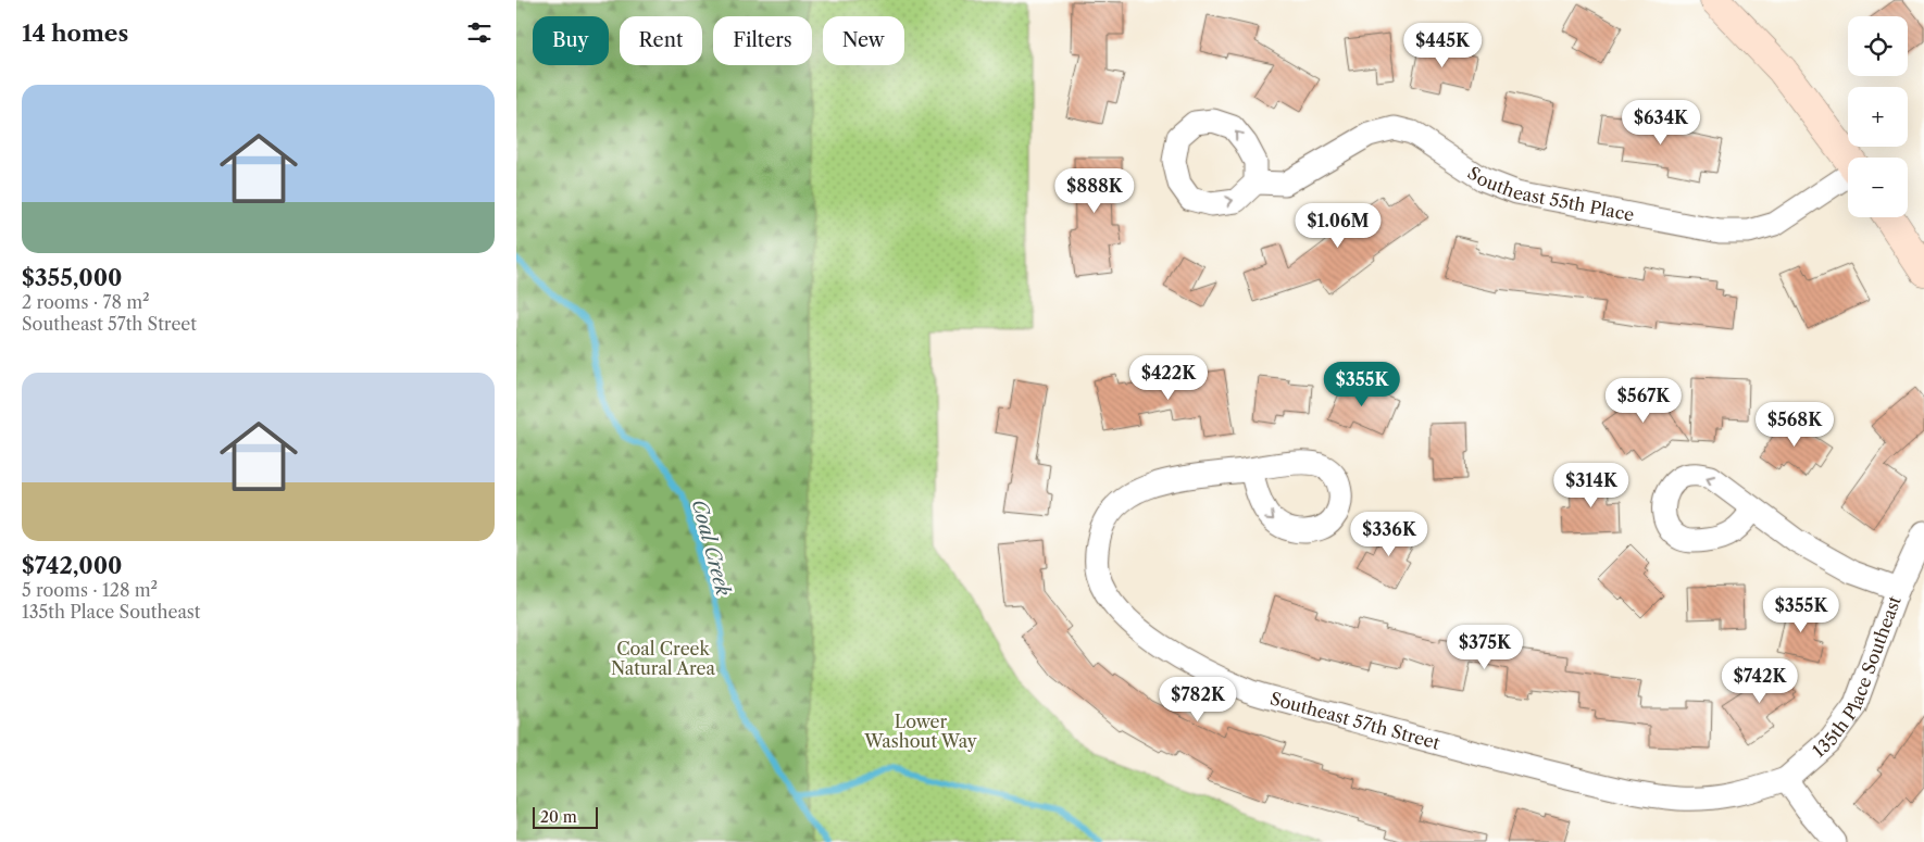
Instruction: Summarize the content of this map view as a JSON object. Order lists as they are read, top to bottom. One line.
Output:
{"streets":{"street":["Southeast 55th Place","135th Place Southeast","Southeast 57th Street"]},"crossings":[["135th Place Southeast","Southeast 57th Street"]],"water":["Coal Creek"],"parks":["Coal Creek Natural Area","Lower Washout Way"],"scale_bar":"20 m","page":{"heading":"14 homes","map_buttons":["+","−"],"chip":["Buy","Rent","Filters","New"],"price":["$445K","$634K","$888K","$1.06M","$422K","$355K","$567K","$568K","$314K","$336K","$355K","$375K","$742K","$782K"],"list":[{"name":"$355,000","note":"2 rooms · 78 m² · Southeast 57th Street"},{"name":"$742,000","note":"5 rooms · 128 m² · 135th Place Southeast"}],"scale":"20 m"}}
